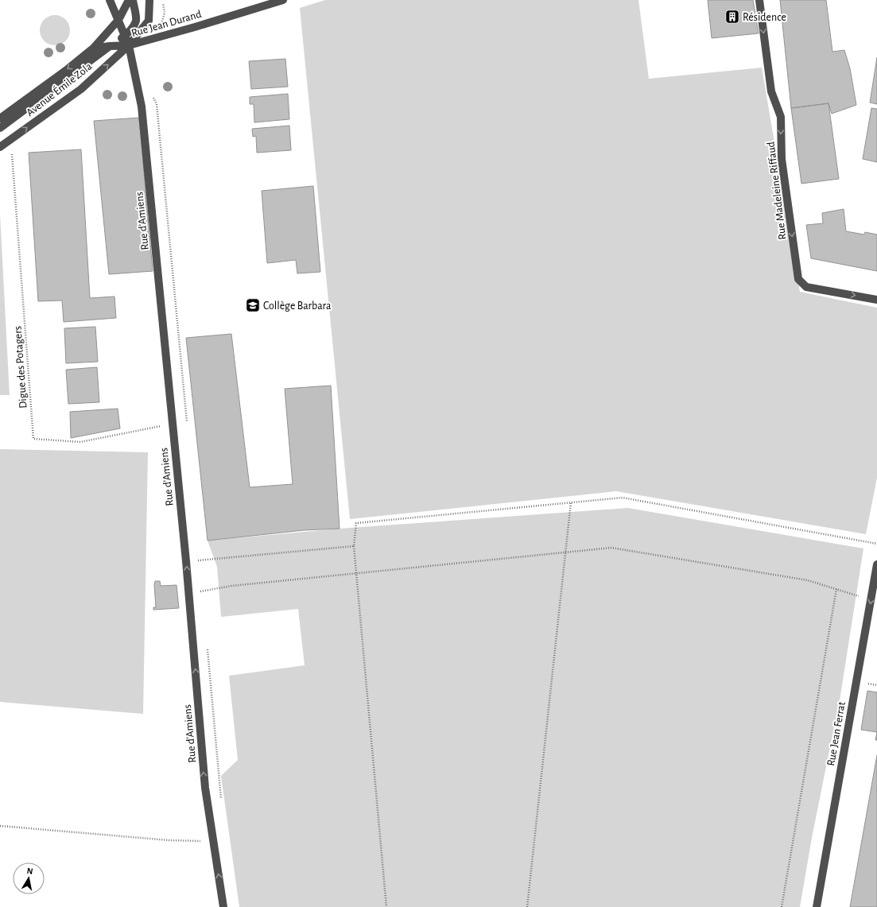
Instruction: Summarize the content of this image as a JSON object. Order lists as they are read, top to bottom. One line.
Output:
{"streets":{"street":["Rue Jean Durand","Avenue Émile Zola","Rue Madeleine Riffaud","Rue d'Amiens","Rue Jean Ferrat"],"path":["Digue des Potagers"]},"crossings":[["Rue Jean Durand","Avenue Émile Zola"],["Rue Jean Durand","Rue d'Amiens"],["Avenue Émile Zola","Rue d'Amiens"],["Avenue Émile Zola","Digue des Potagers"],["Rue d'Amiens","Digue des Potagers"]],"one_way":["Rue Madeleine Riffaud","Rue d'Amiens","Rue Jean Ferrat"],"places":{"building":["Résidence"],"school or university":["Collège Barbara"]},"north":"top"}
